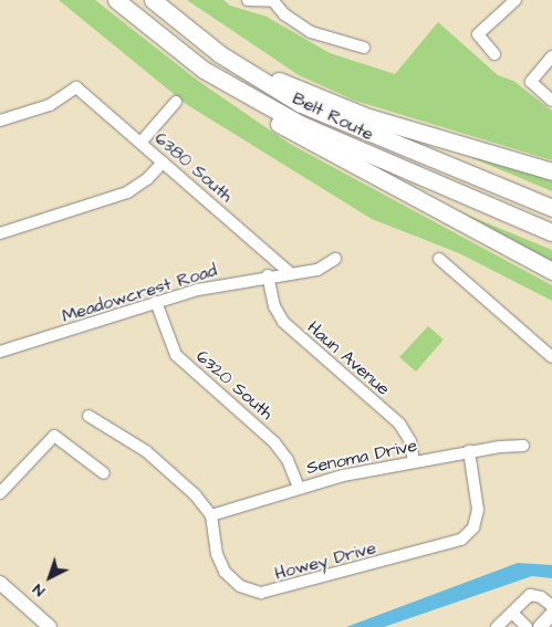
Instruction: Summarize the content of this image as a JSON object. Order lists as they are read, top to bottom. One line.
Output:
{"streets":{"highway":["Belt Route"],"street":["6380 South","Meadowcrest Road","Haun Avenue","6320 South","Senoma Drive","Howey Drive"]},"crossings":[["6380 South","Meadowcrest Road"],["Meadowcrest Road","Haun Avenue"],["Meadowcrest Road","6320 South"],["Haun Avenue","Senoma Drive"],["6320 South","Senoma Drive"],["Senoma Drive","Howey Drive"]],"north":"bottom left"}
